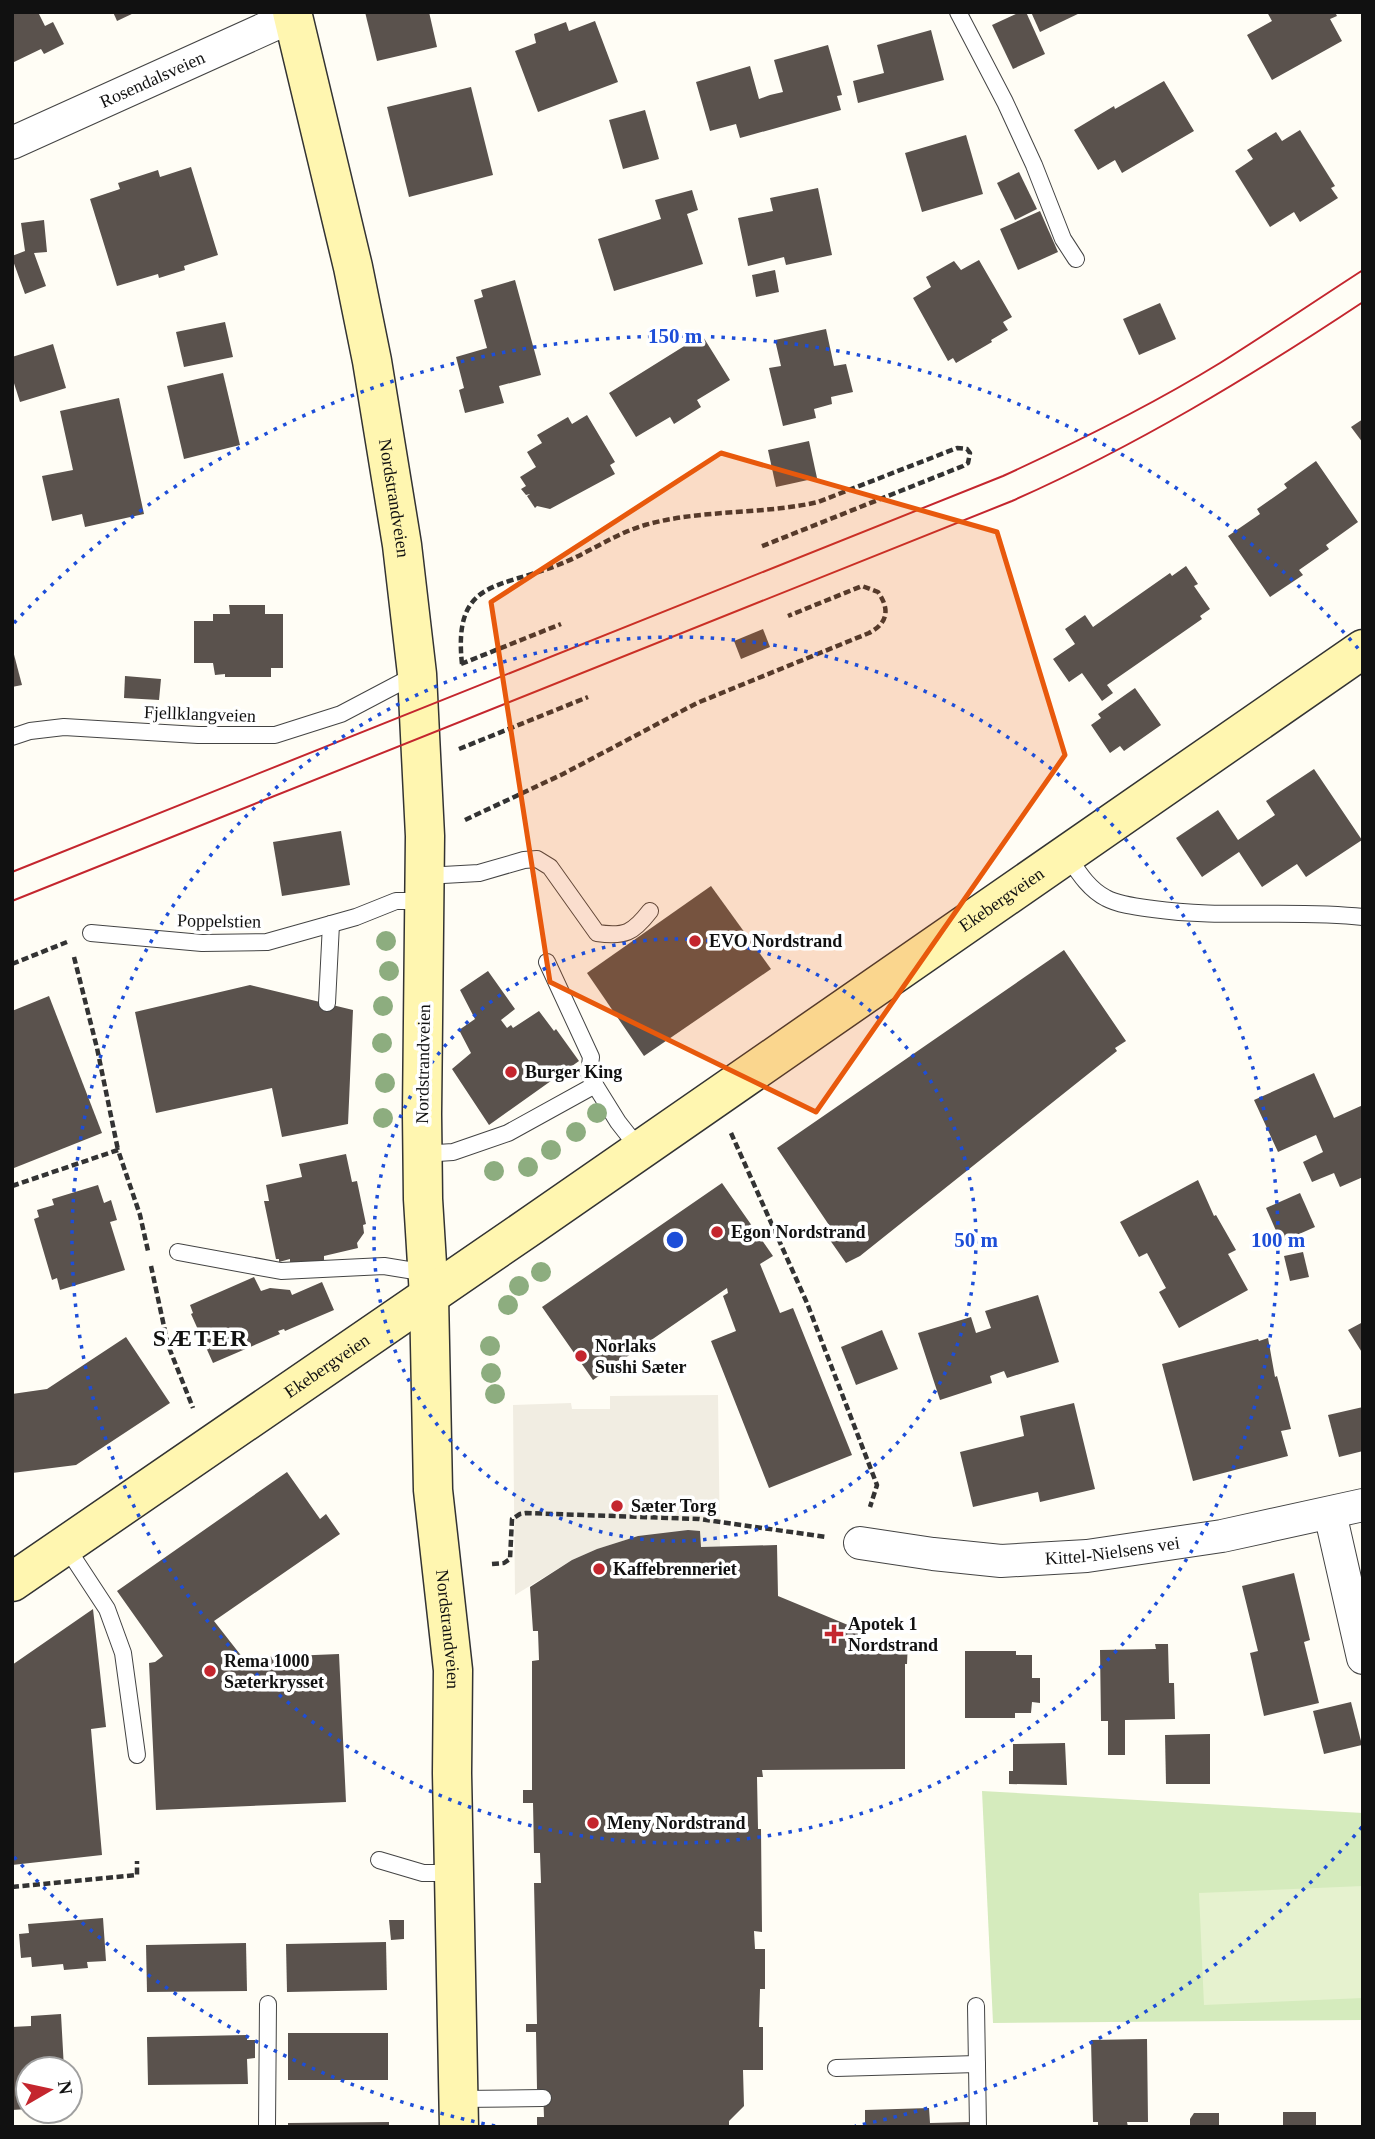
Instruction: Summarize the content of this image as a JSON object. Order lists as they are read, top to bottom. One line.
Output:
{"streets":{"main road":["Nordstrandveien","Ekebergveien"],"street":["Rosendalsveien","Kittel-Nielsens vei"],"lane":["Fjellklangveien","Poppelstien"]},"crossings":[["Rosendalsveien","Nordstrandveien"],["Nordstrandveien","Fjellklangveien"],["Nordstrandveien","Ekebergveien"],["Nordstrandveien","Poppelstien"]],"districts":["SÆTER"],"places":{"other":["EVO Nordstrand","Burger King","Egon Nordstrand","Norlaks Sushi Sæter","Sæter Torg","Kaffebrenneriet","Rema 1000 Sæterkrysset","Meny Nordstrand"],"health":["Apotek 1 Nordstrand"]},"north":"right","rings":["150 m","50 m","100 m"]}
